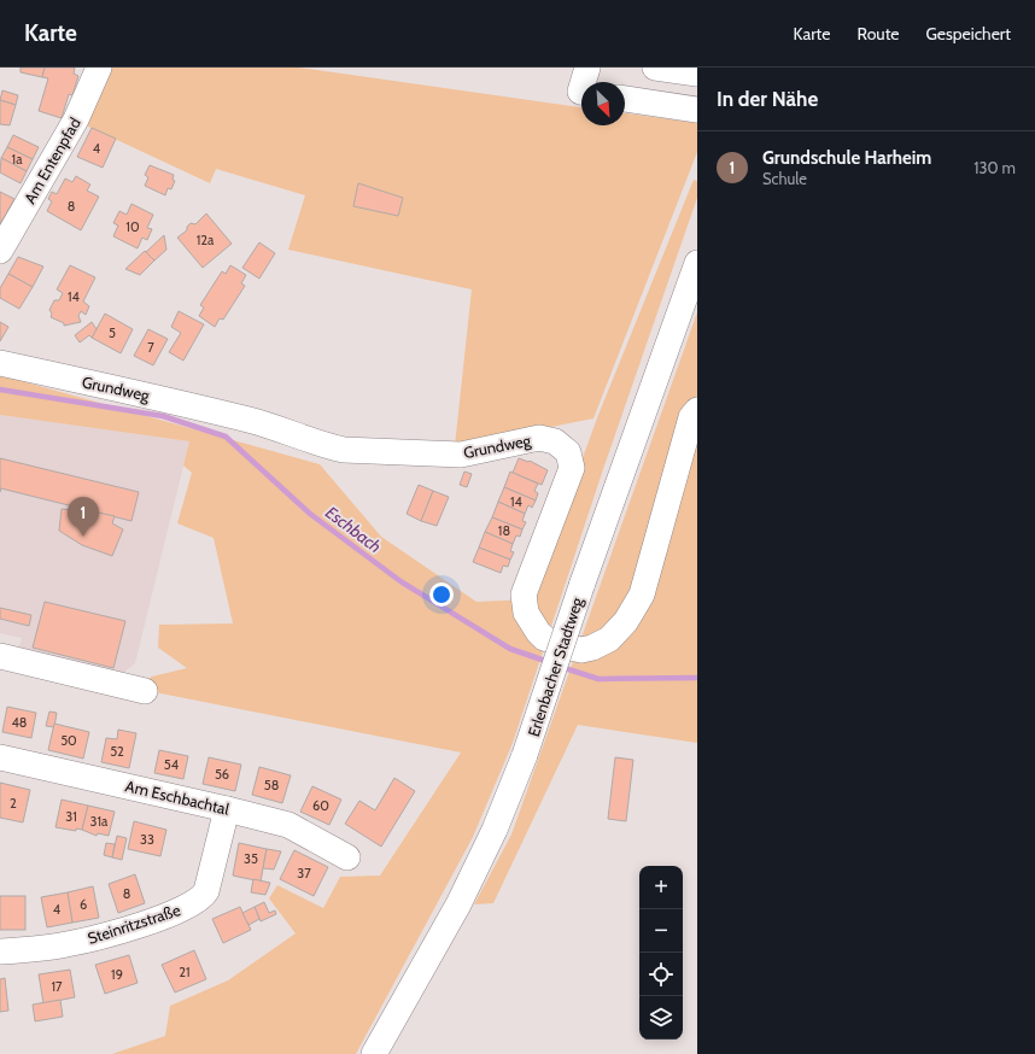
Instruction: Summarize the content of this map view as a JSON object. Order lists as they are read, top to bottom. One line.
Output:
{"streets":{"street":["Am Entenpfad","Grundweg","Erlenbacher Stadtweg","Am Eschbachtal","Steinritzstraße"]},"crossings":[["Am Eschbachtal","Steinritzstraße"]],"water":["Eschbach"],"house_numbers":["4","1a","8","10","12a","14","5","7","14","18","48","50","52","54","56","58","2","60","31","31a","33","35","37","8","6","4","21","19","17"],"north":"bottom right","page":{"header":"Karte","nav":["Karte","Route","Gespeichert"],"heading":"In der Nähe","list":[{"mark":"1","name":"Grundschule Harheim","note":"Schule","value":"130 m"}],"pins":"1","map_buttons":["+","−"]}}
